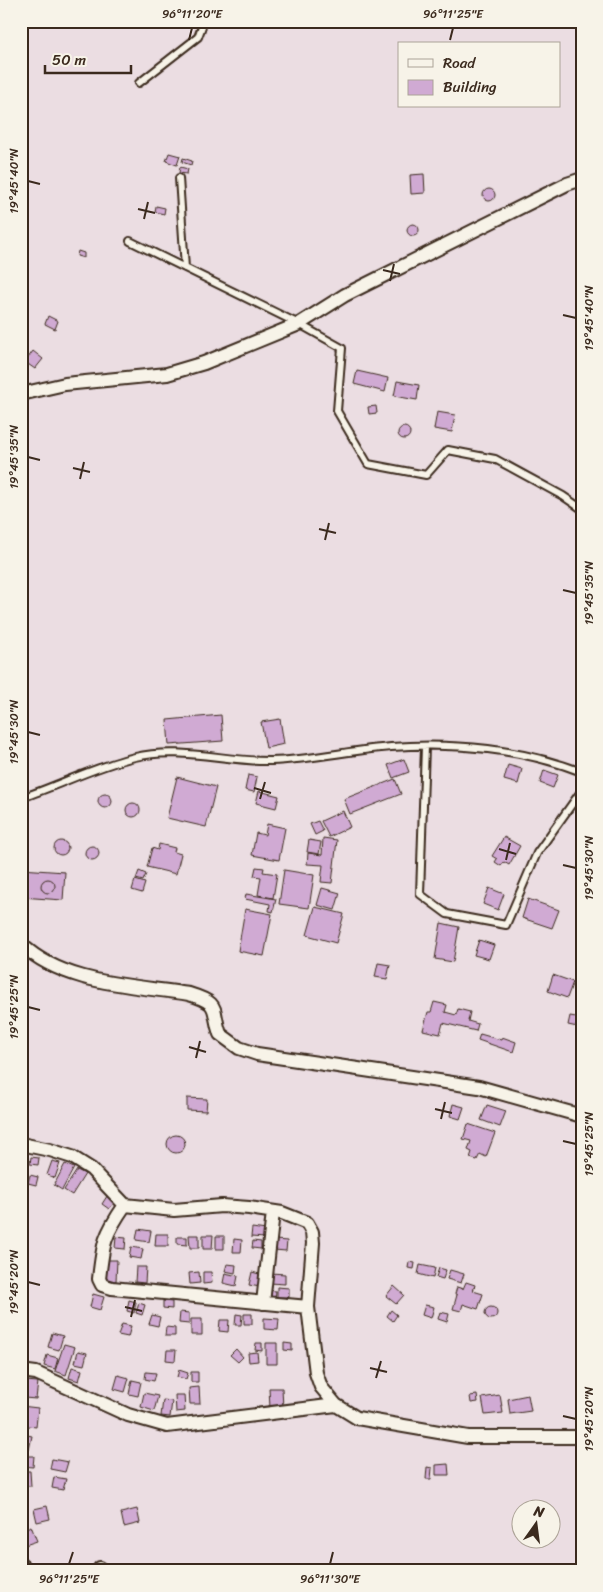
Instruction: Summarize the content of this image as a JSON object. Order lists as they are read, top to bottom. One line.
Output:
{"legend":["Road","Building"],"scale_bar":"50 m","north":"top","coordinates":["96°11'20\"E","96°11'25\"E","19°45'40\"N","19°45'35\"N","19°45'30\"N","19°45'25\"N","19°45'20\"N","96°11'30\"E"]}
